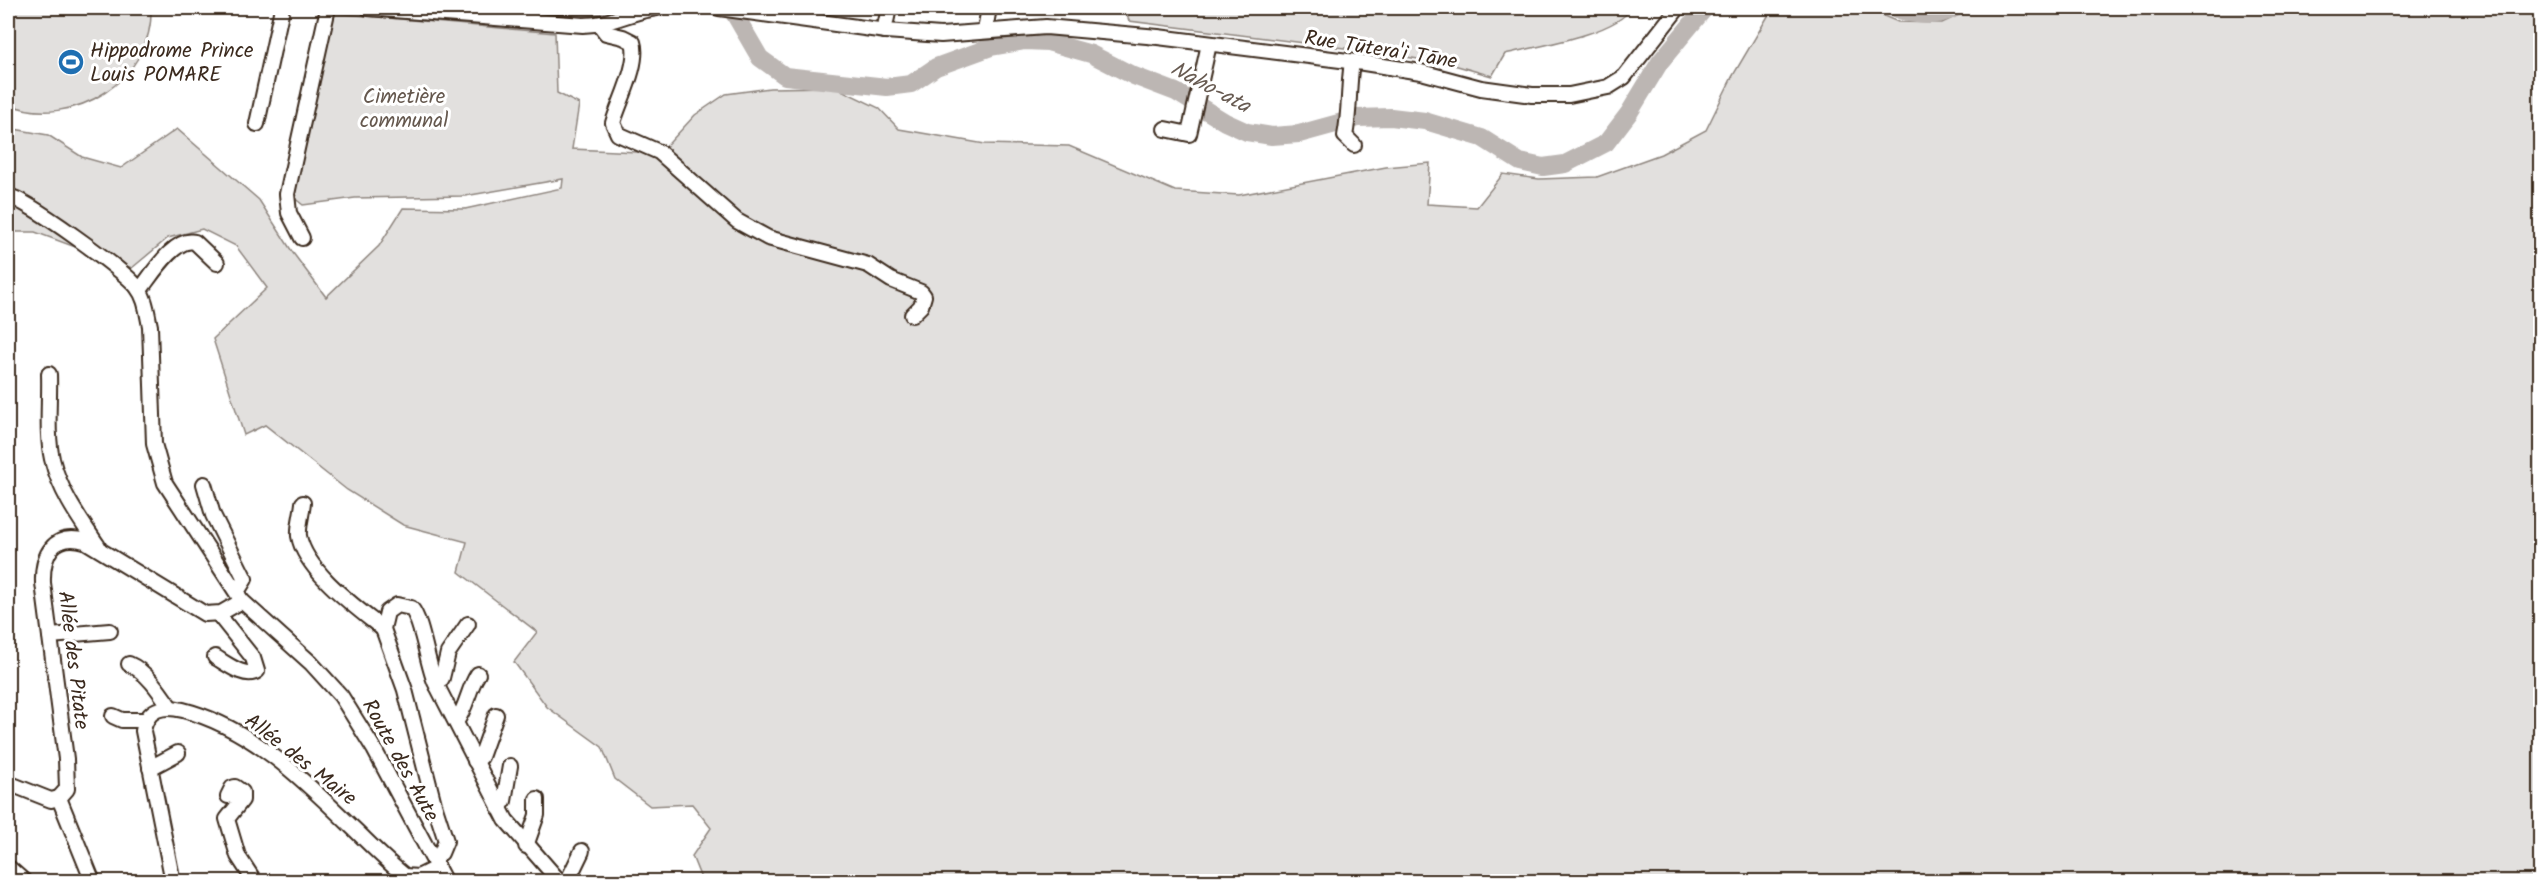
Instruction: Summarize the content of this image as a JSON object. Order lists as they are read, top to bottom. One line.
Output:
{"streets":{"street":["Rue Tūtera'i Tāne","Allée des Pitate","Allée des Maire","Route des Aute"]},"crossings":[["Allée des Maire","Route des Aute"]],"water":["Naho-ata"],"parks":["Cimetière communal"],"places":{"sports":["Hippodrome Prince Louis POMARE"]}}
